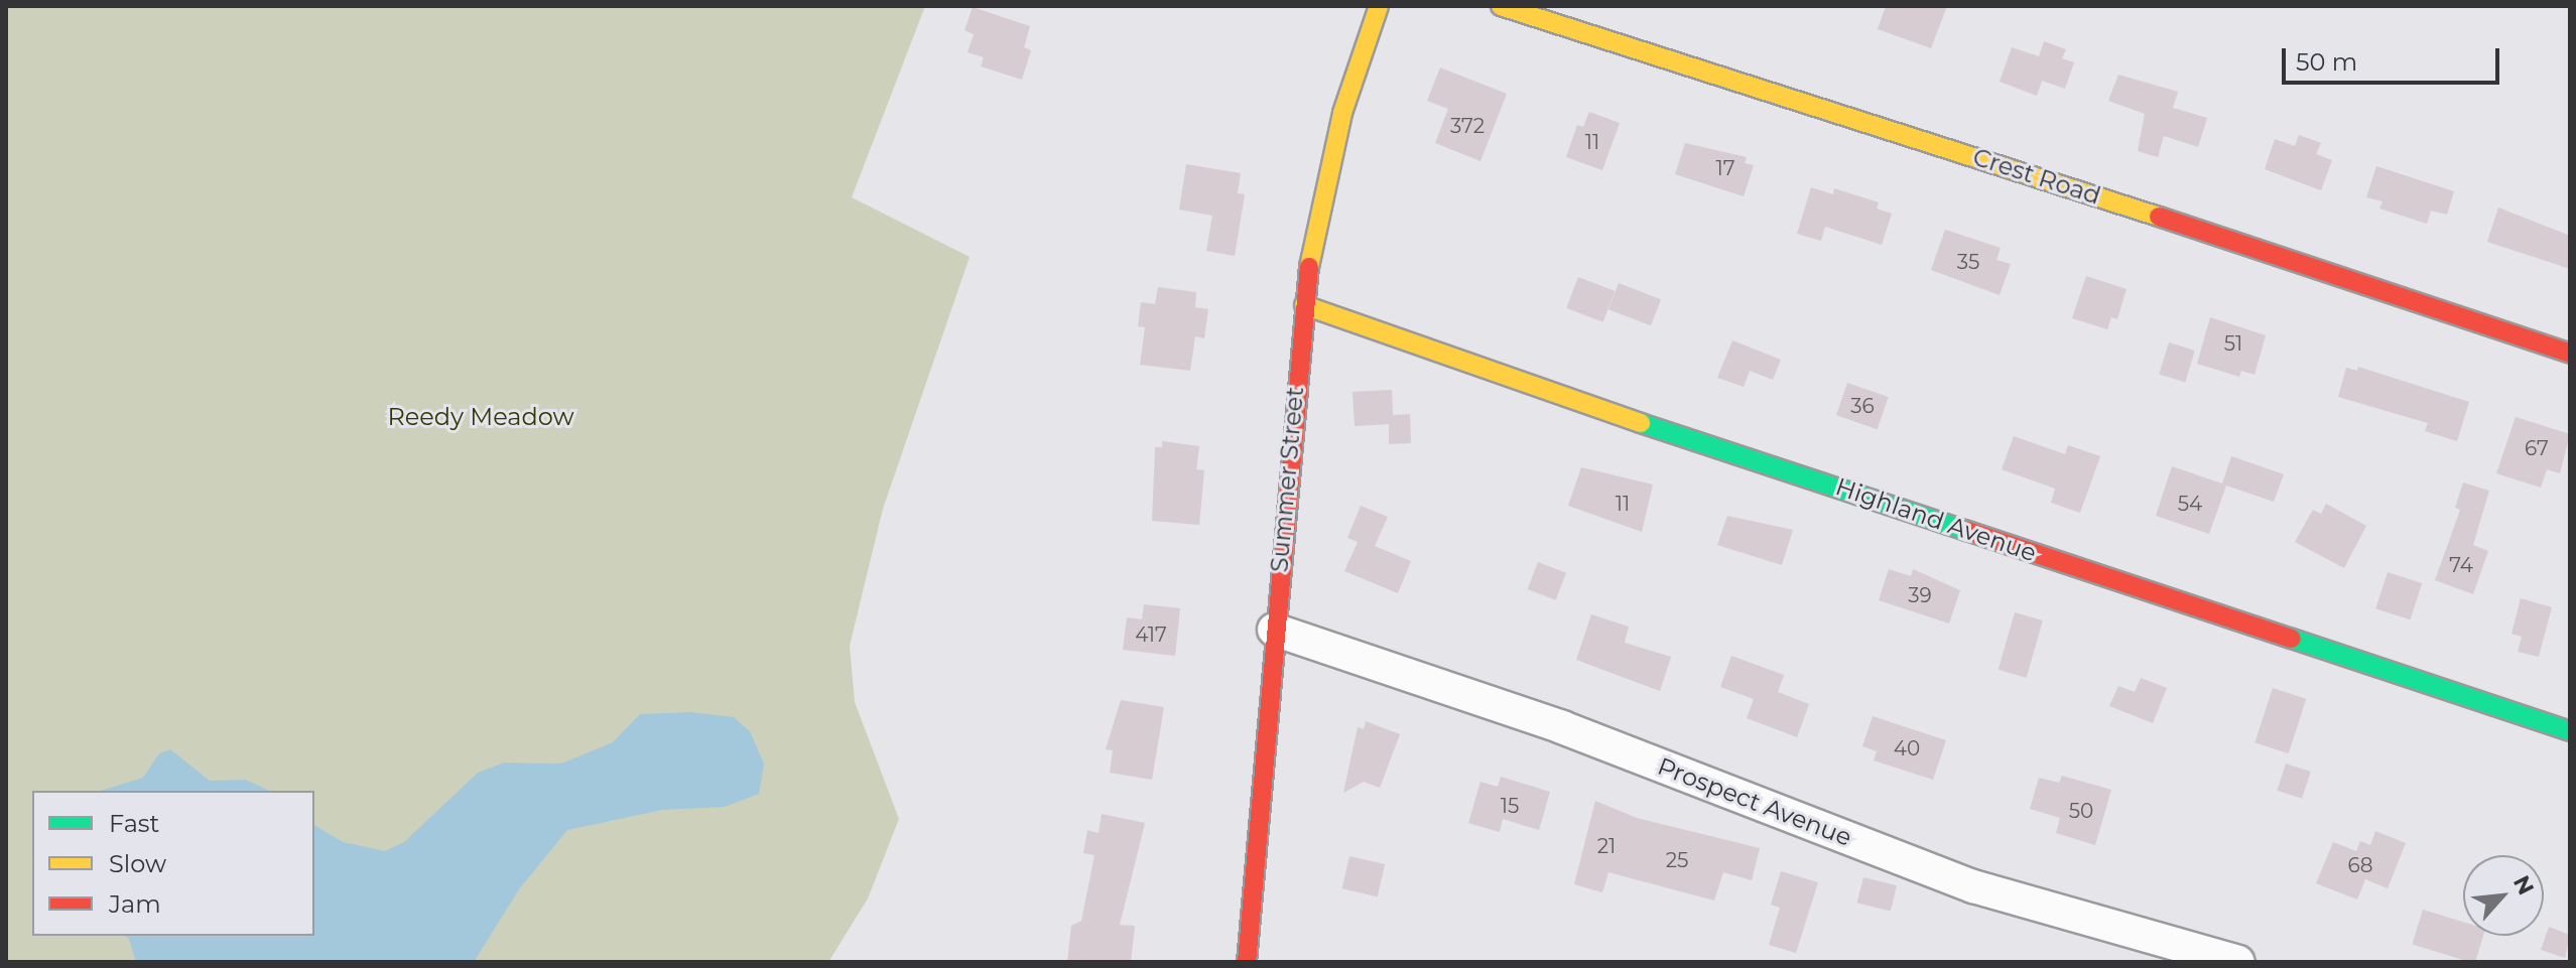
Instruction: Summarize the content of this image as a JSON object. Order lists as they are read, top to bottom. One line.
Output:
{"streets":{"street":["Crest Road","Summer Street","Highland Avenue","Prospect Avenue"]},"crossings":[["Summer Street","Highland Avenue"],["Summer Street","Prospect Avenue"]],"parks":["Reedy Meadow"],"house_numbers":["372","11","17","35","51","36","67","11","54","74","39","417","40","15","50","21","25","68"],"legend":["Fast","Slow","Jam"],"scale_bar":"50 m","north":"top right"}
